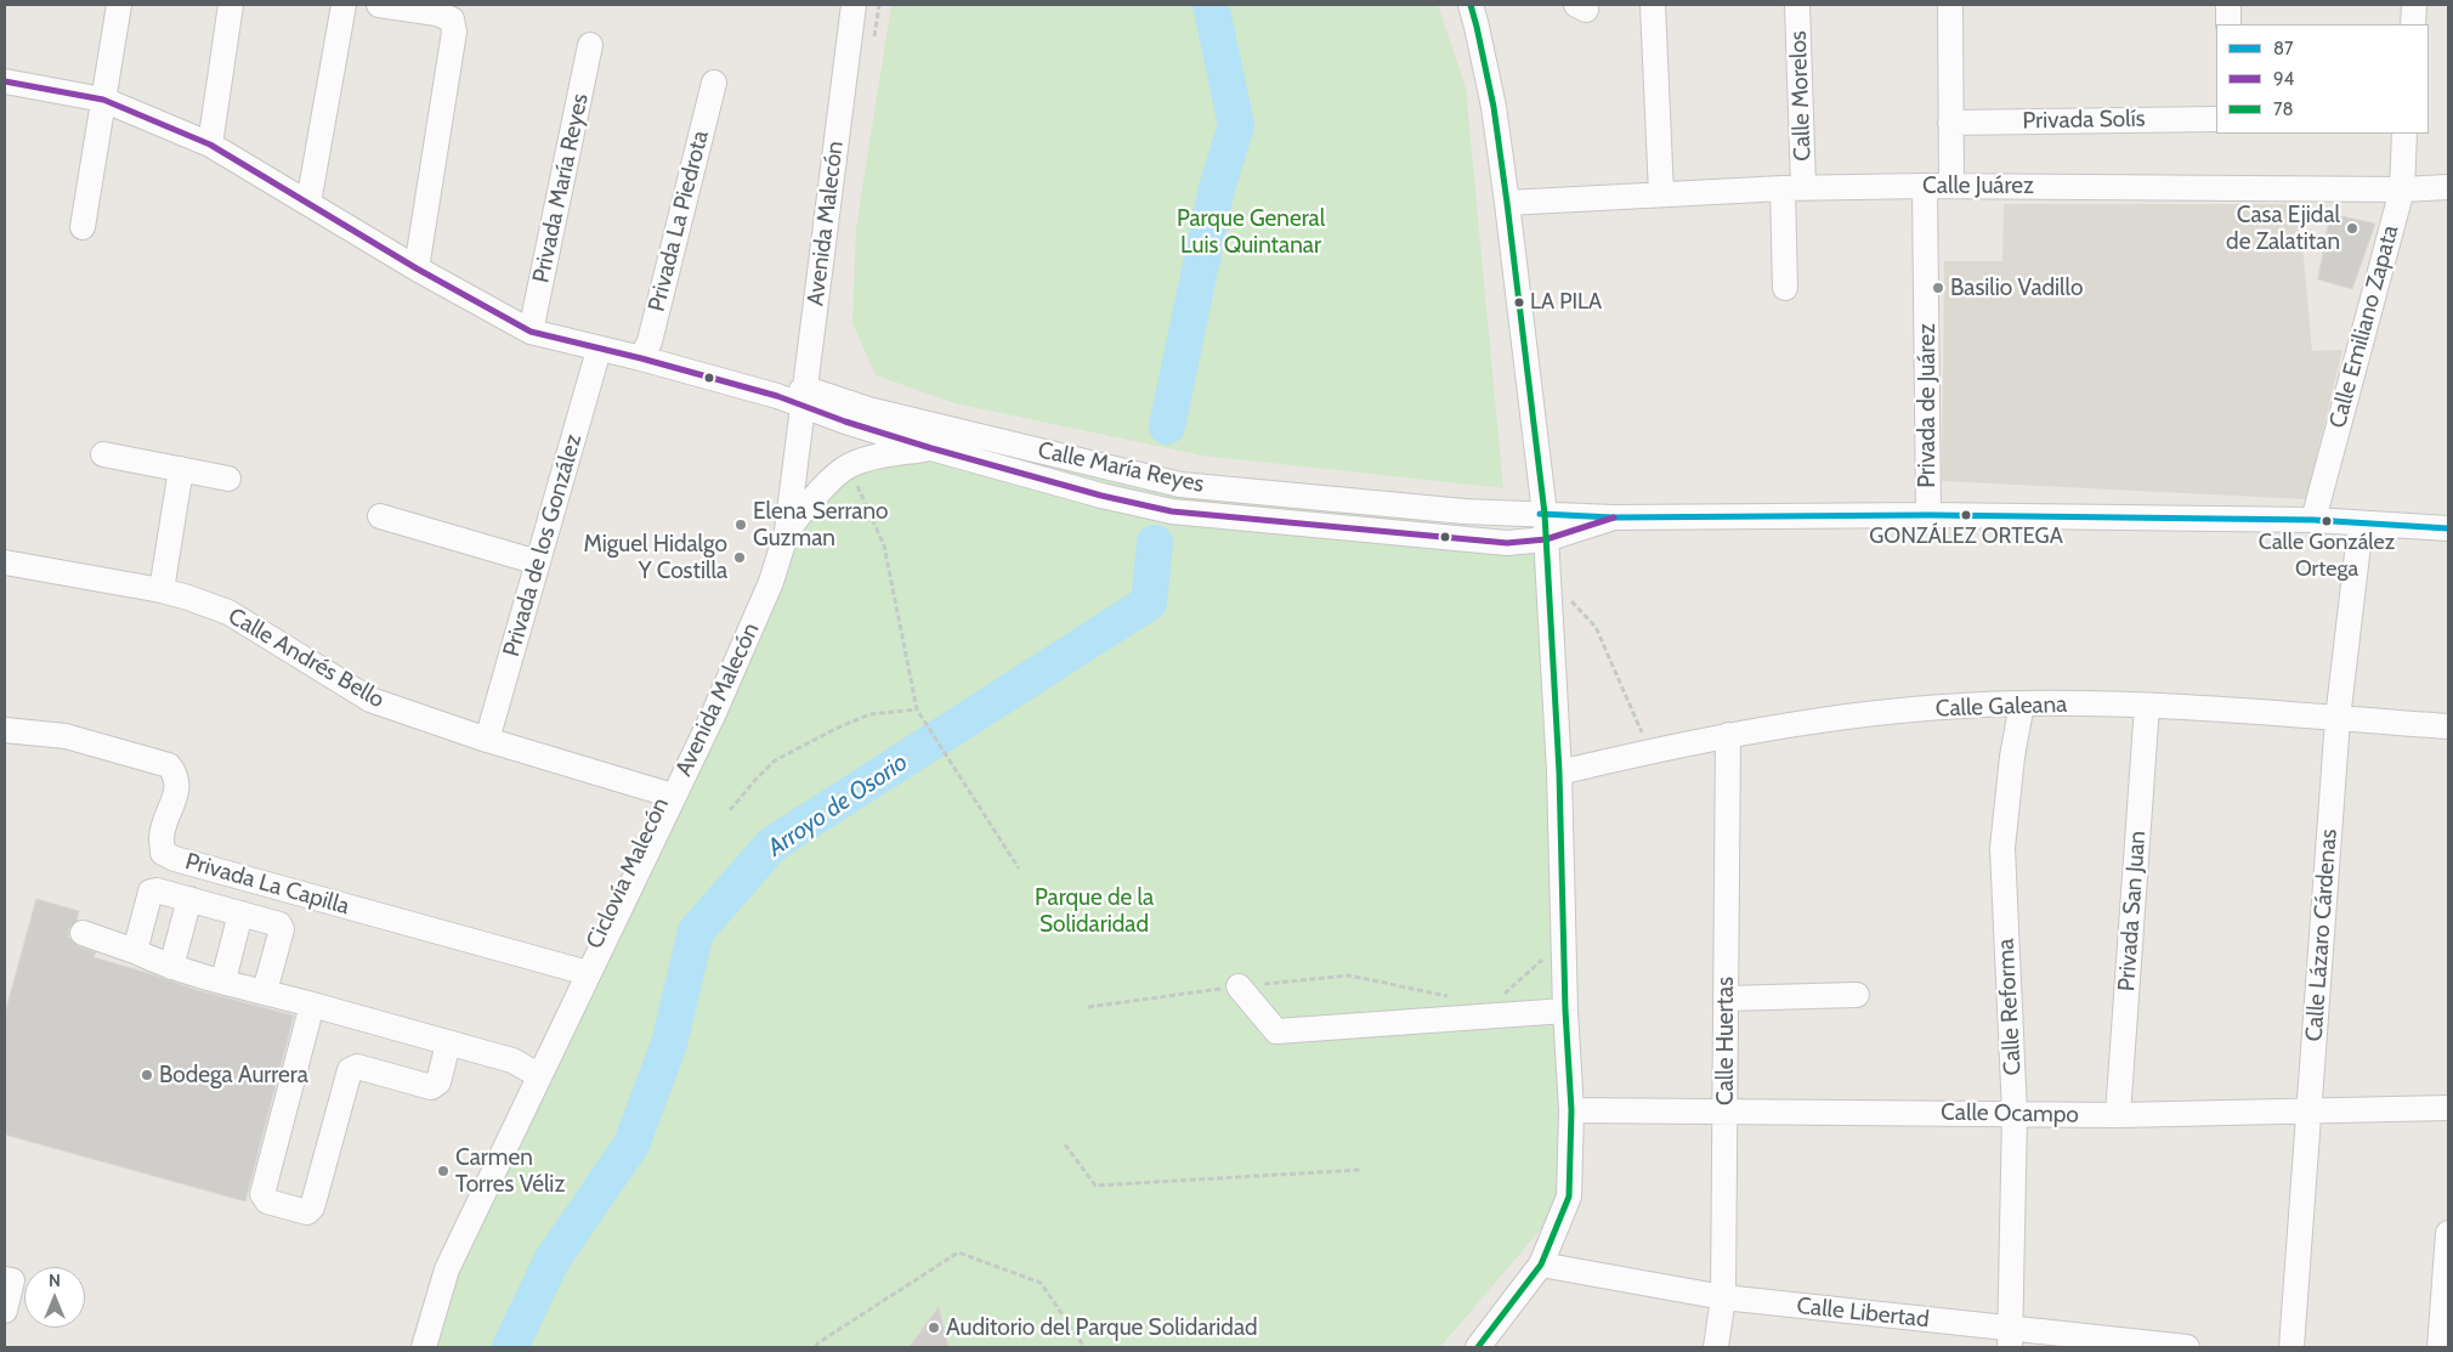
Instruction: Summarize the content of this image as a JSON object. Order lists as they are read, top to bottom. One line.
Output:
{"streets":{"street":["Calle Morelos","Privada Solís","Calle Juárez","Privada María Reyes","Privada La Piedrota","Avenida Malecón","Calle Emiliano Zapata","Privada de Juárez","Calle María Reyes","Privada de los González","Calle Andrés Bello","Calle Galeana","Privada La Capilla","Privada San Juan","Calle Lázaro Cárdenas","Calle Reforma","Calle Huertas","Calle Ocampo","Calle Libertad"]},"crossings":[["Calle Morelos","Calle Juárez"],["Calle Juárez","Calle Emiliano Zapata"],["Calle Juárez","Privada de Juárez"],["Avenida Malecón","Calle María Reyes"],["Avenida Malecón","Calle Andrés Bello"],["Avenida Malecón","Privada La Capilla"],["Privada de los González","Calle Andrés Bello"],["Calle Galeana","Privada San Juan"],["Calle Galeana","Calle Lázaro Cárdenas"],["Calle Galeana","Calle Reforma"],["Calle Galeana","Calle Huertas"],["Privada San Juan","Calle Ocampo"],["Calle Lázaro Cárdenas","Calle Ocampo"],["Calle Reforma","Calle Ocampo"],["Calle Reforma","Calle Libertad"],["Calle Huertas","Calle Ocampo"],["Calle Huertas","Calle Libertad"]],"water":["Arroyo de Osorio"],"parks":["Parque General Luis Quintanar","Parque de la Solidaridad"],"places":["Casa Ejidal de Zalatitan","Basilio Vadillo","LA PILA","GONZÁLEZ ORTEGA","Calle González Ortega","Elena Serrano Guzman","Miguel Hidalgo Y Costilla","Bodega Aurrera","Carmen Torres Véliz","Auditorio del Parque Solidaridad"],"lines":["transit line 78","transit line 94","transit line 87"],"legend":["87","94","78"],"north":"top"}
